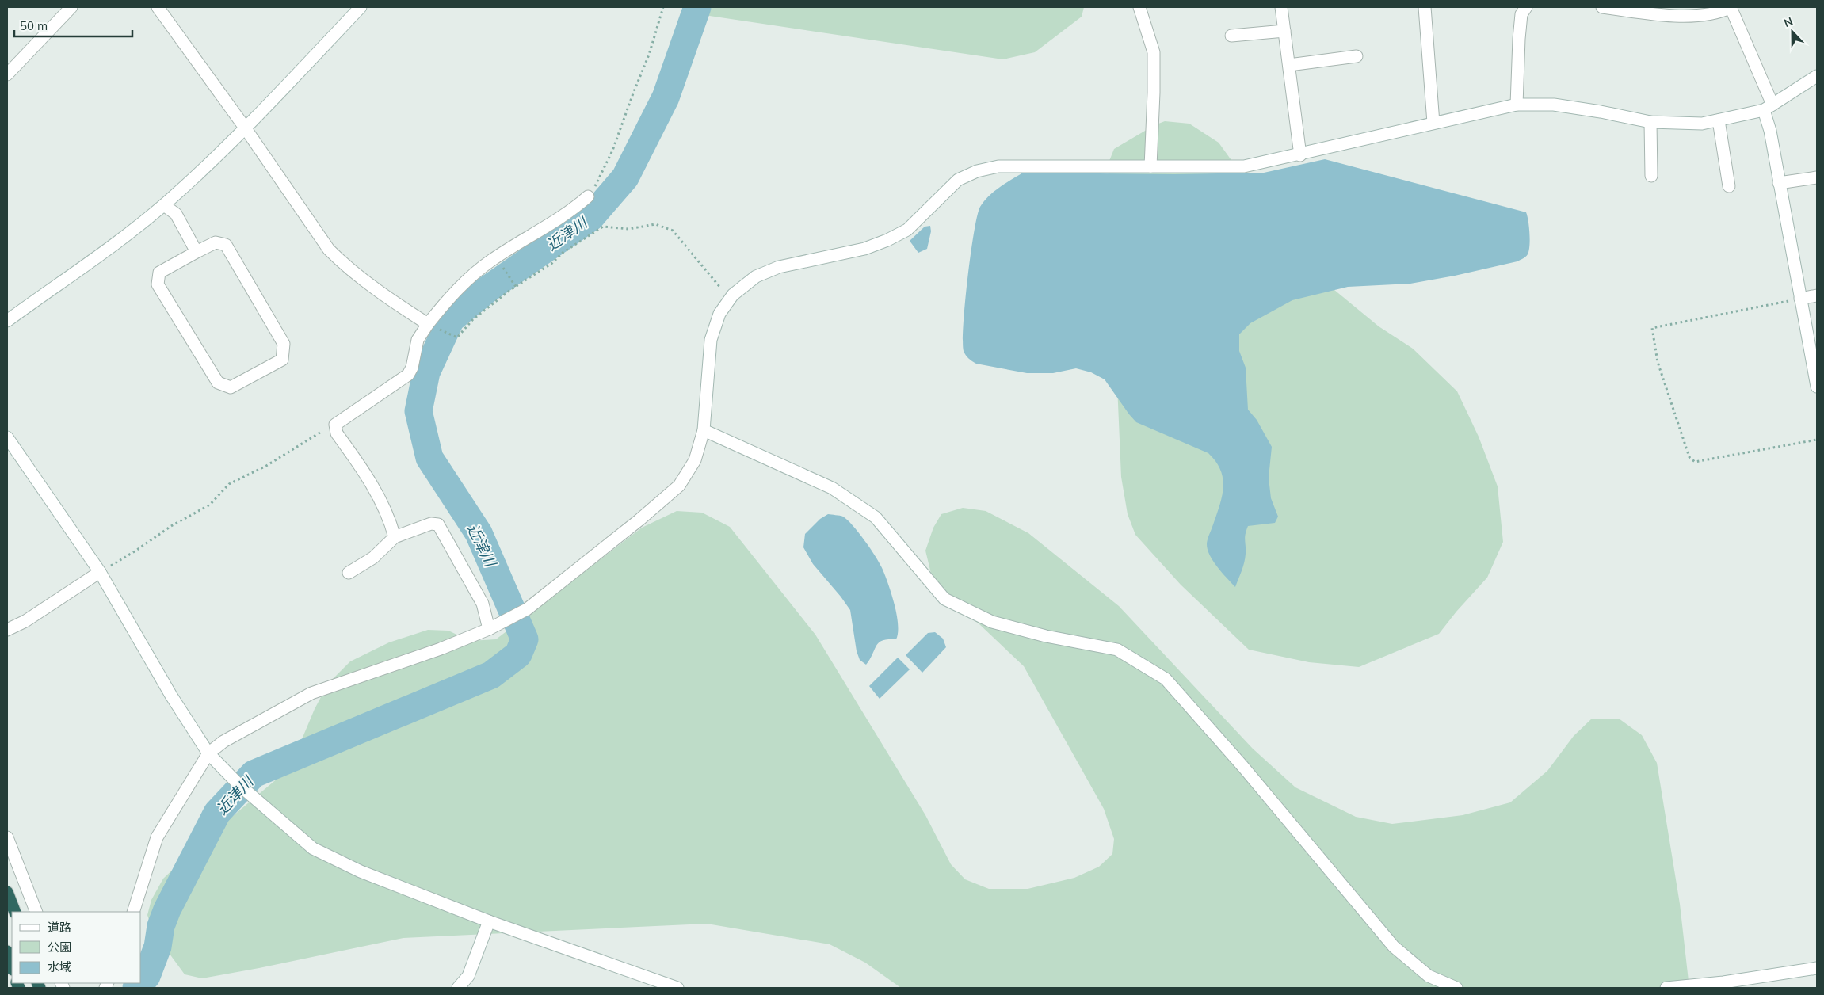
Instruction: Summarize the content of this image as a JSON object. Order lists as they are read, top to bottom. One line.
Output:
{"water":["近津川"],"legend":["道路","公園","水域"],"scale_bar":"50 m","north":"top"}
